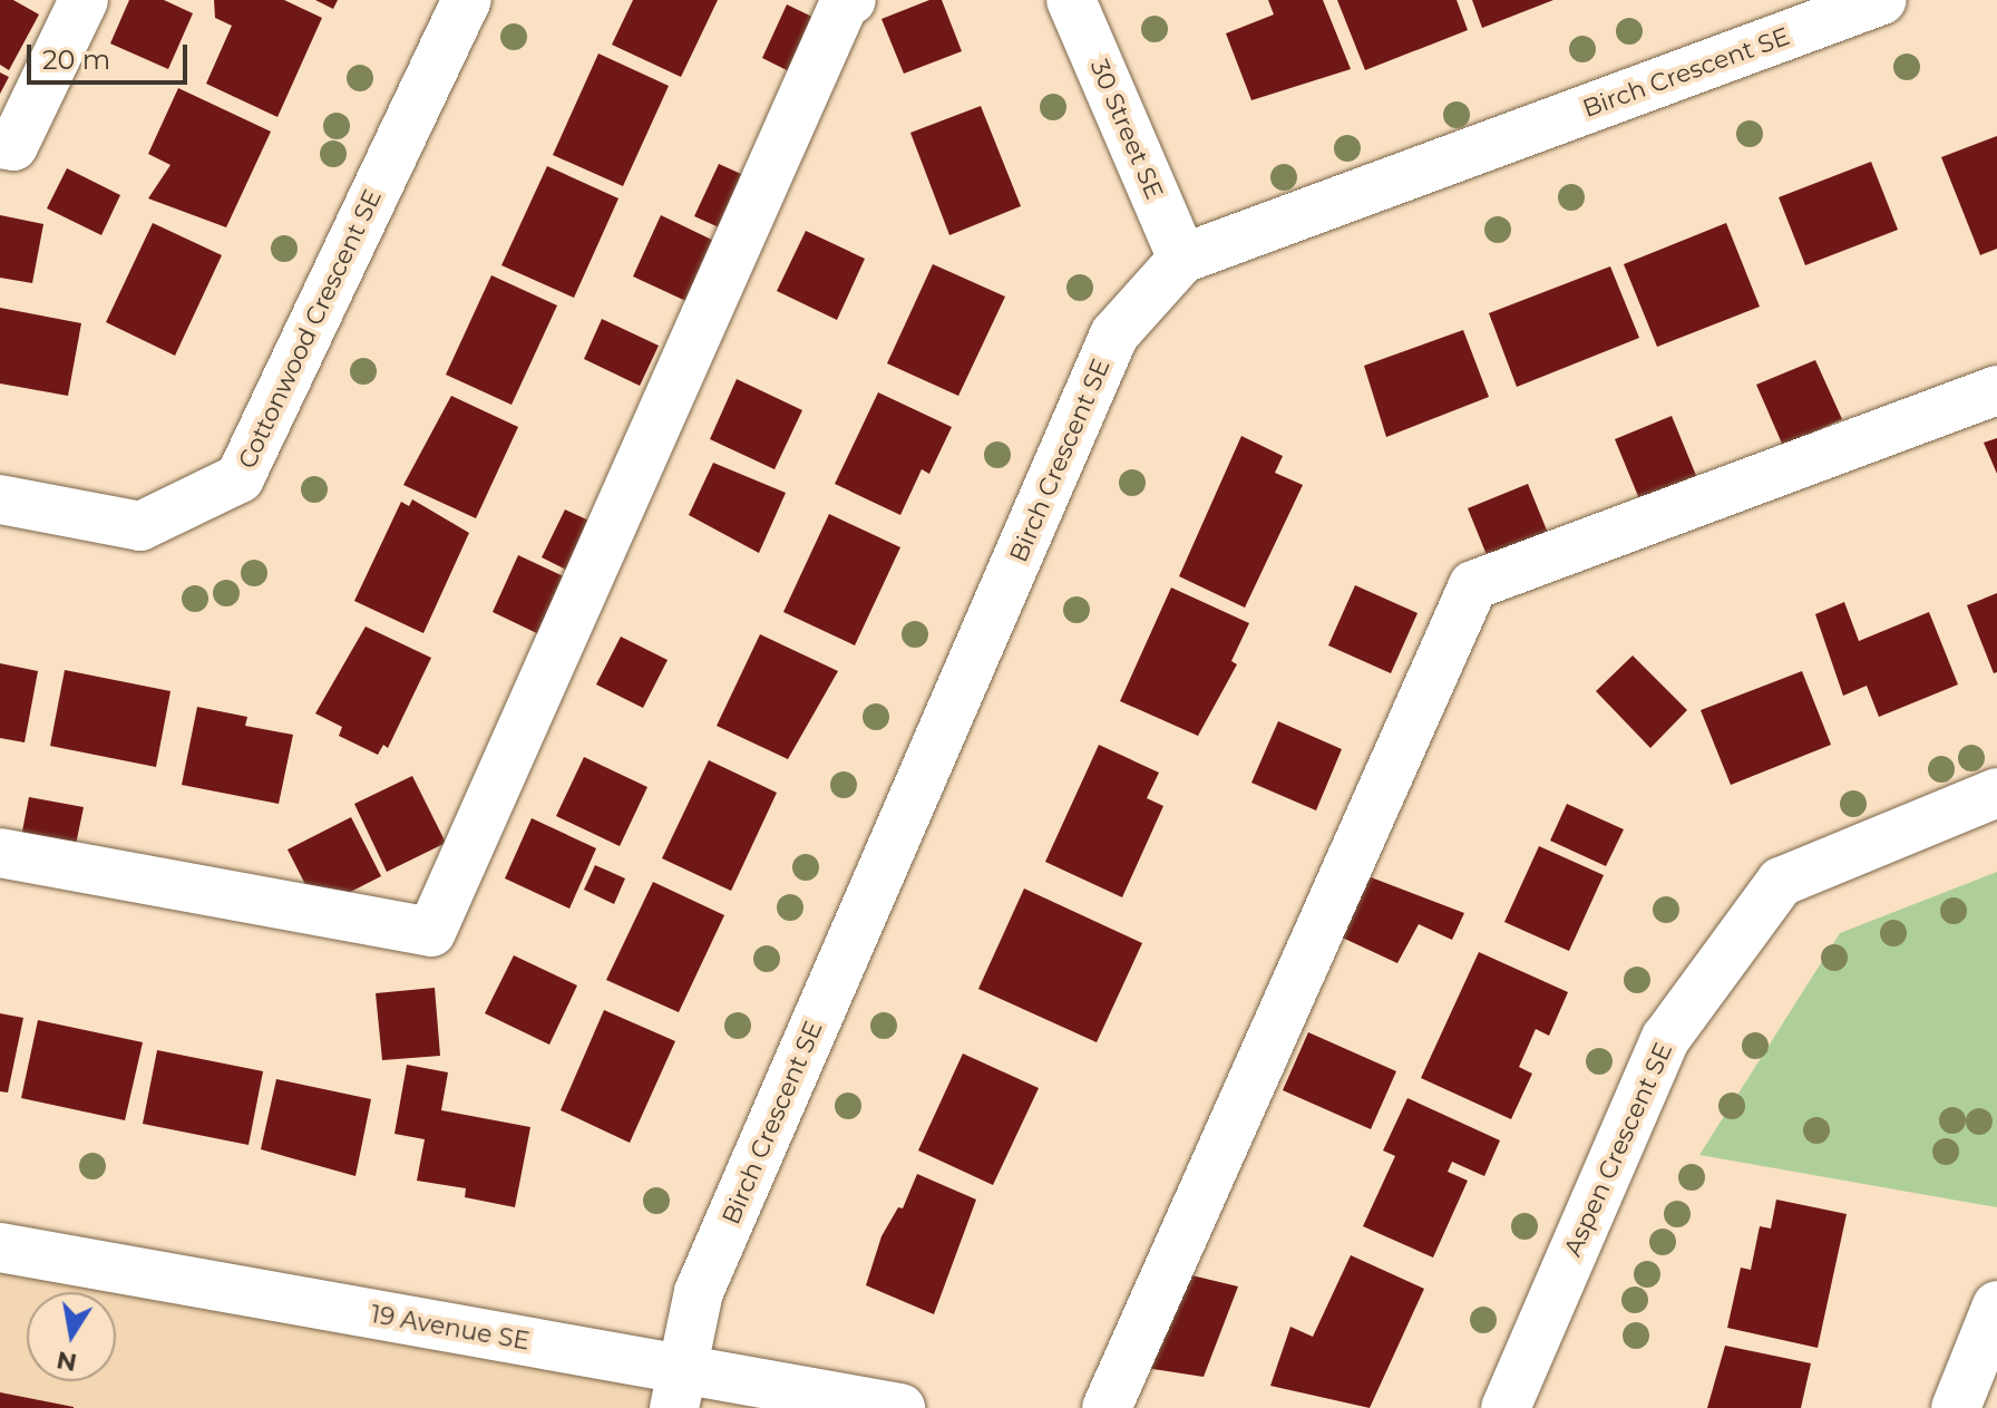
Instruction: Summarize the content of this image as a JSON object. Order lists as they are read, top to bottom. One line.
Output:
{"streets":{"street":["Birch Crescent SE","30 Street SE","Cottonwood Crescent SE","Aspen Crescent SE","19 Avenue SE"]},"crossings":[["Birch Crescent SE","30 Street SE"],["Birch Crescent SE","19 Avenue SE"]],"scale_bar":"20 m","north":"bottom"}
